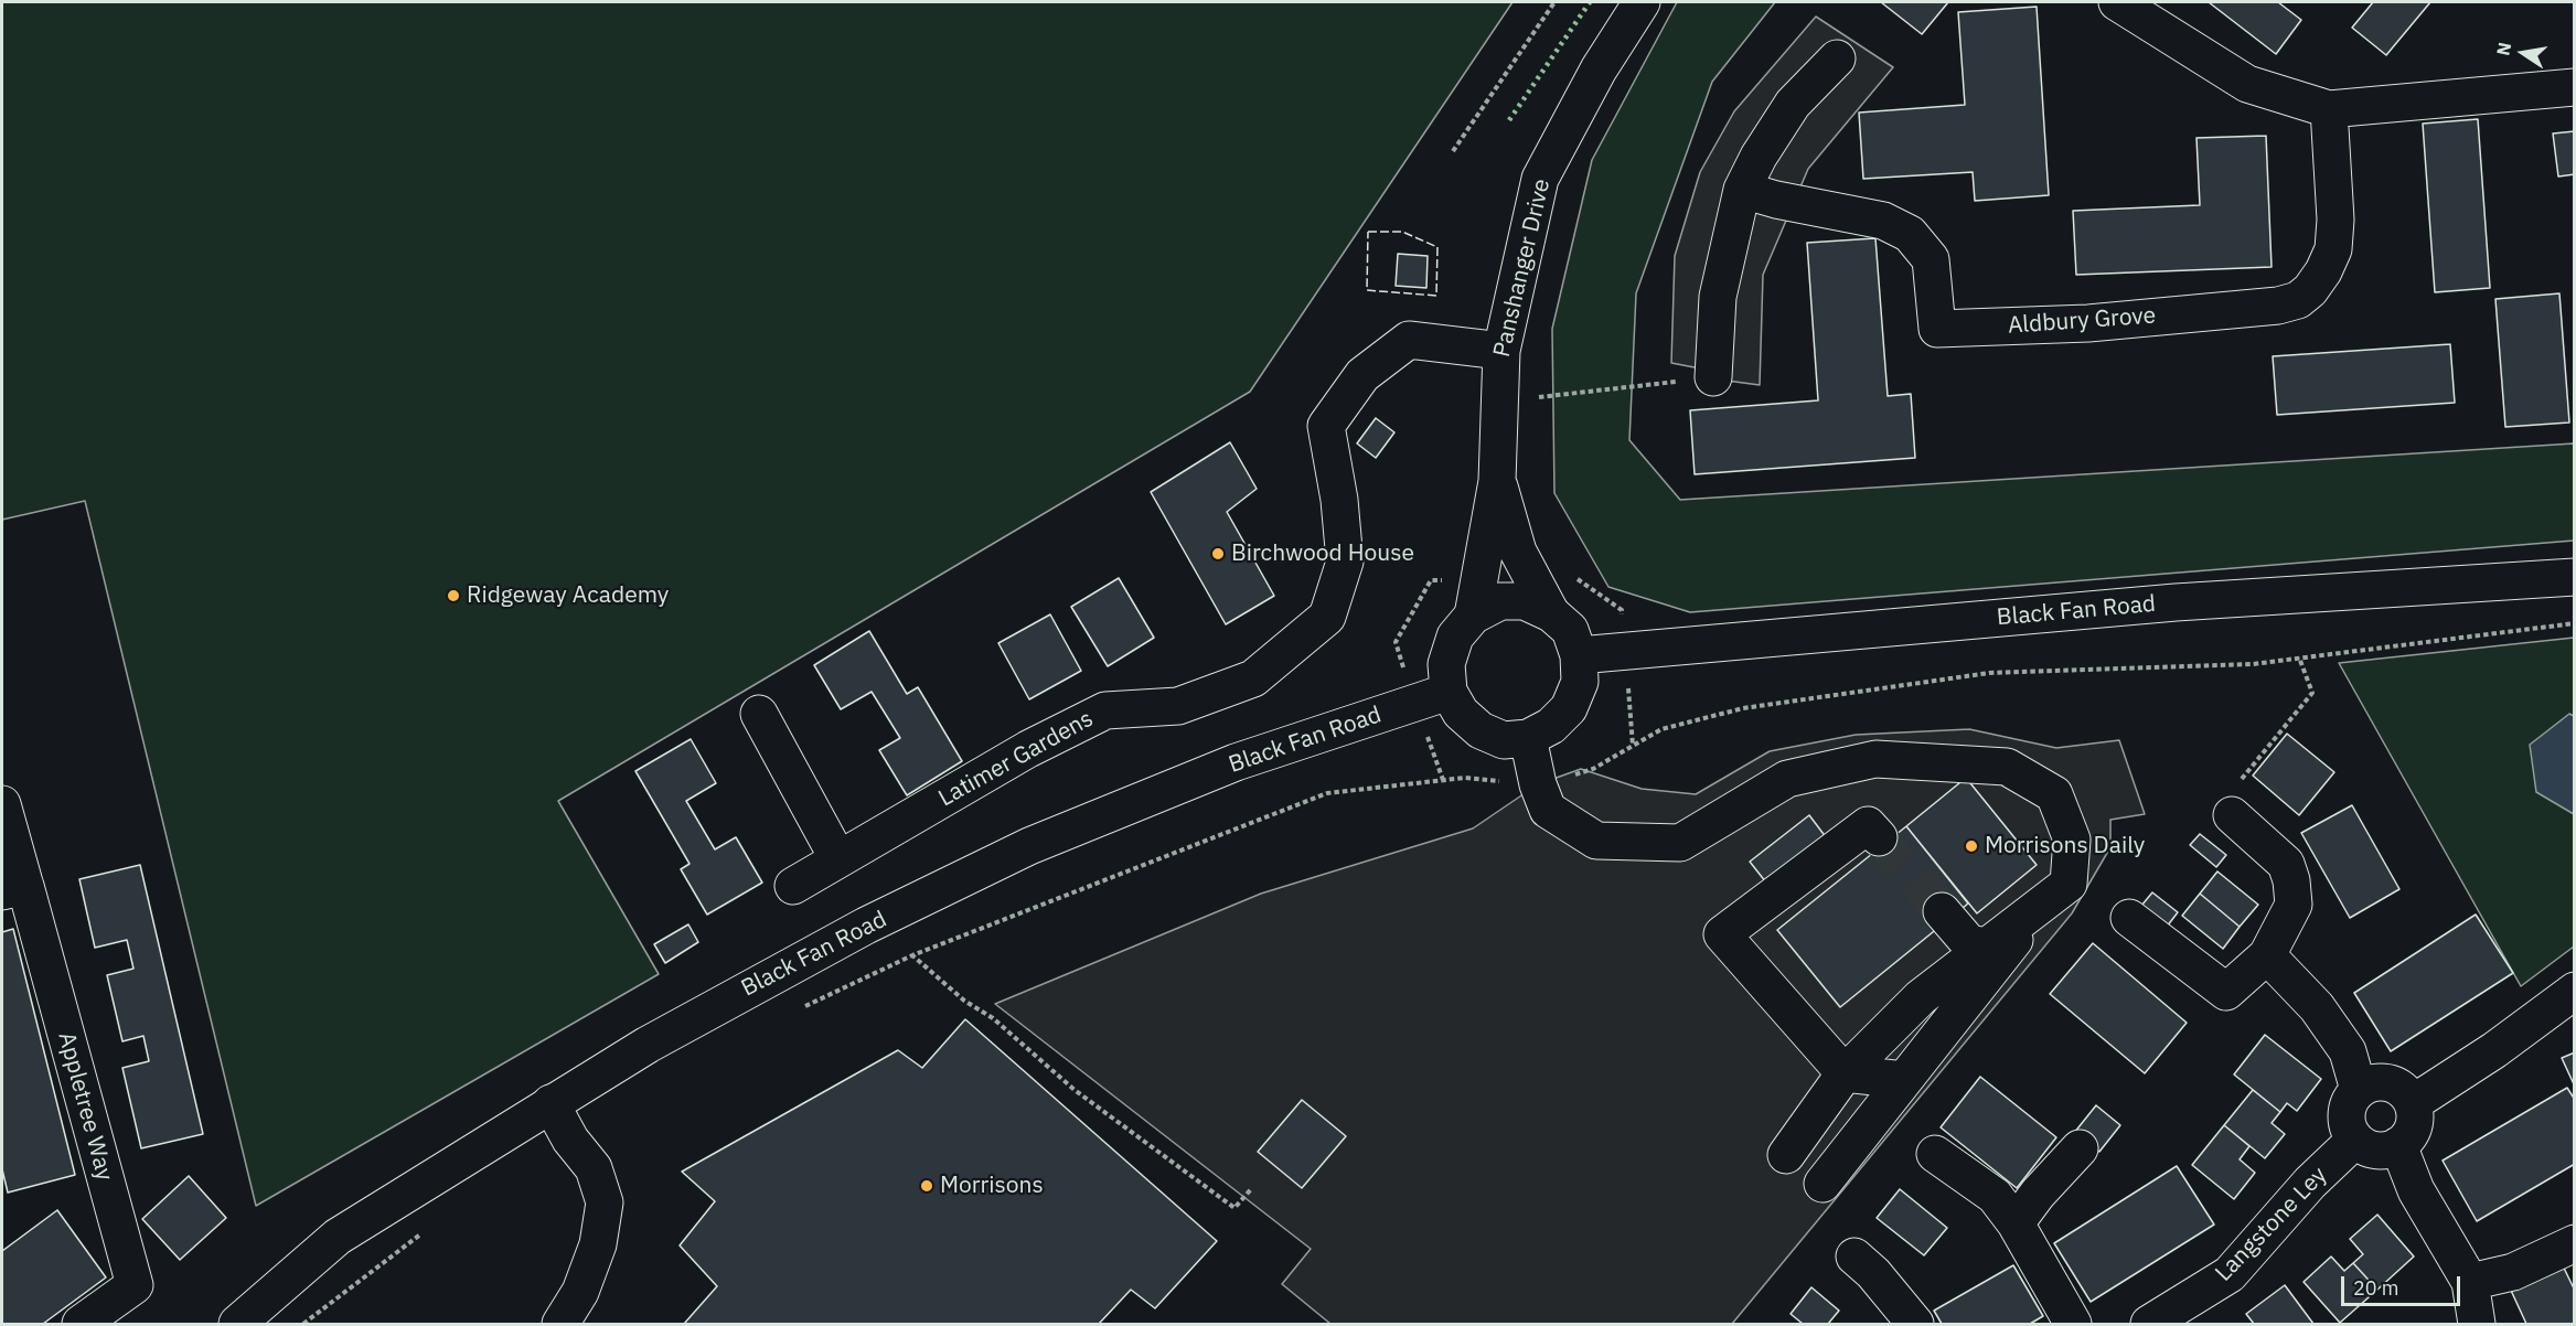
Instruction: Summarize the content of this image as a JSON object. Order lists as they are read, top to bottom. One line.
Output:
{"streets":{"street":["Panshanger Drive","Aldbury Grove","Black Fan Road","Latimer Gardens","Appletree Way","Langstone Ley"]},"crossings":[["Panshanger Drive","Black Fan Road"],["Panshanger Drive","Latimer Gardens"]],"places":["Birchwood House","Ridgeway Academy","Morrisons Daily","Morrisons"],"scale_bar":"20 m","north":"left"}
